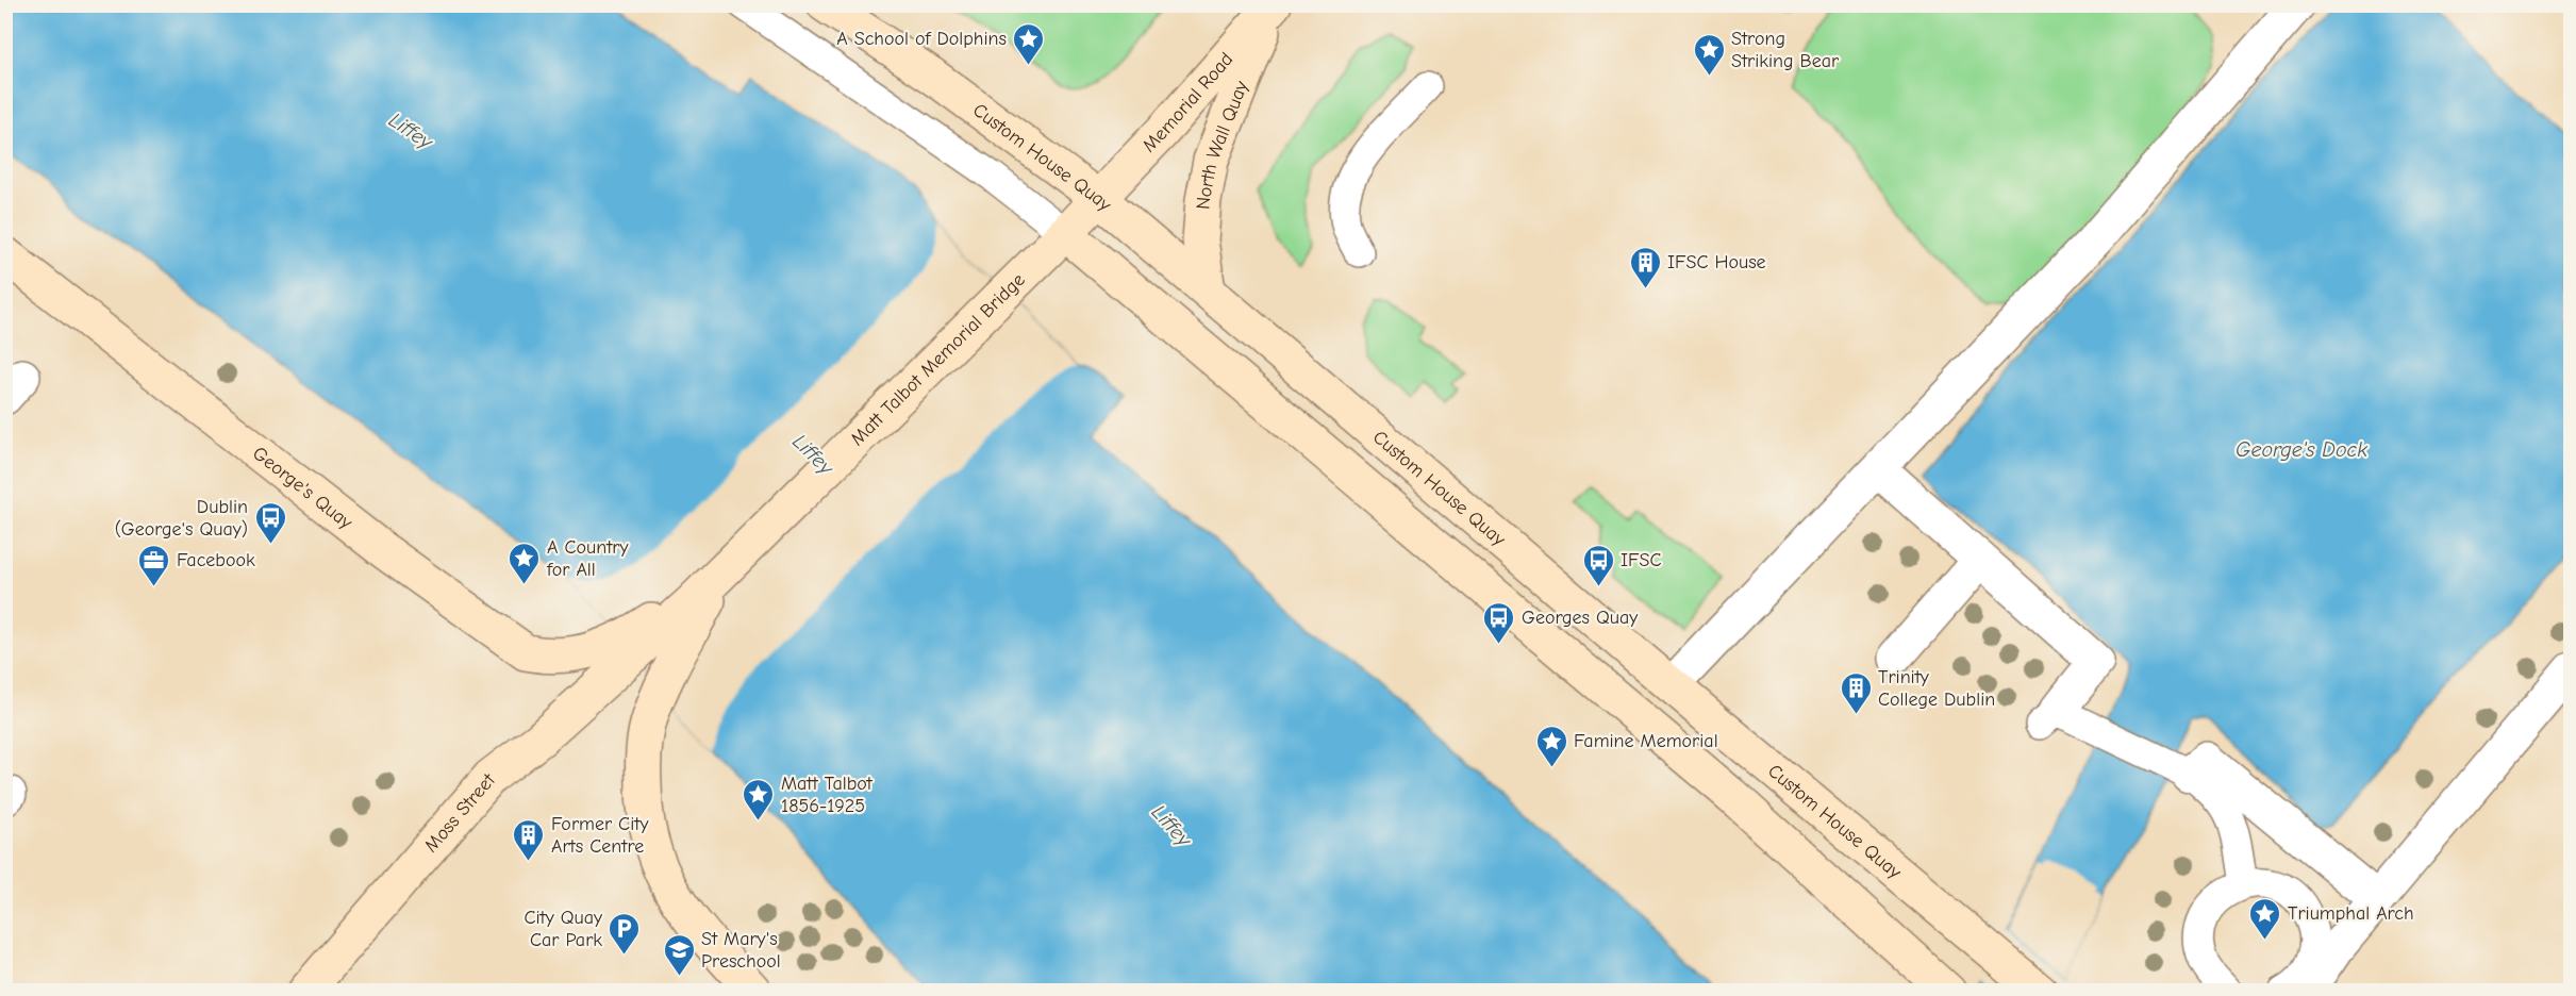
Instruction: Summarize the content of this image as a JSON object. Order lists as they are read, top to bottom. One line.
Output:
{"streets":{"main road":["Memorial Road","North Wall Quay","Custom House Quay","Matt Talbot Memorial Bridge","George's Quay","Moss Street"]},"crossings":[["Memorial Road","North Wall Quay"],["Memorial Road","Custom House Quay"],["Memorial Road","Matt Talbot Memorial Bridge"],["North Wall Quay","Custom House Quay"],["Custom House Quay","Matt Talbot Memorial Bridge"],["Matt Talbot Memorial Bridge","George's Quay"],["Matt Talbot Memorial Bridge","Moss Street"],["George's Quay","Moss Street"]],"water":["Liffey","George's Dock"],"places":{"place":["A School of Dolphins","Strong Striking Bear","A Country for All","Famine Memorial","Matt Talbot 1856-1925","Triumphal Arch"],"building":["IFSC House","Trinity College Dublin","Former City Arts Centre"],"bus stop":["Dublin (George's Quay)","IFSC","Georges Quay"],"office":["Facebook"],"parking":["City Quay Car Park"],"school or university":["St Mary's Preschool"]}}
